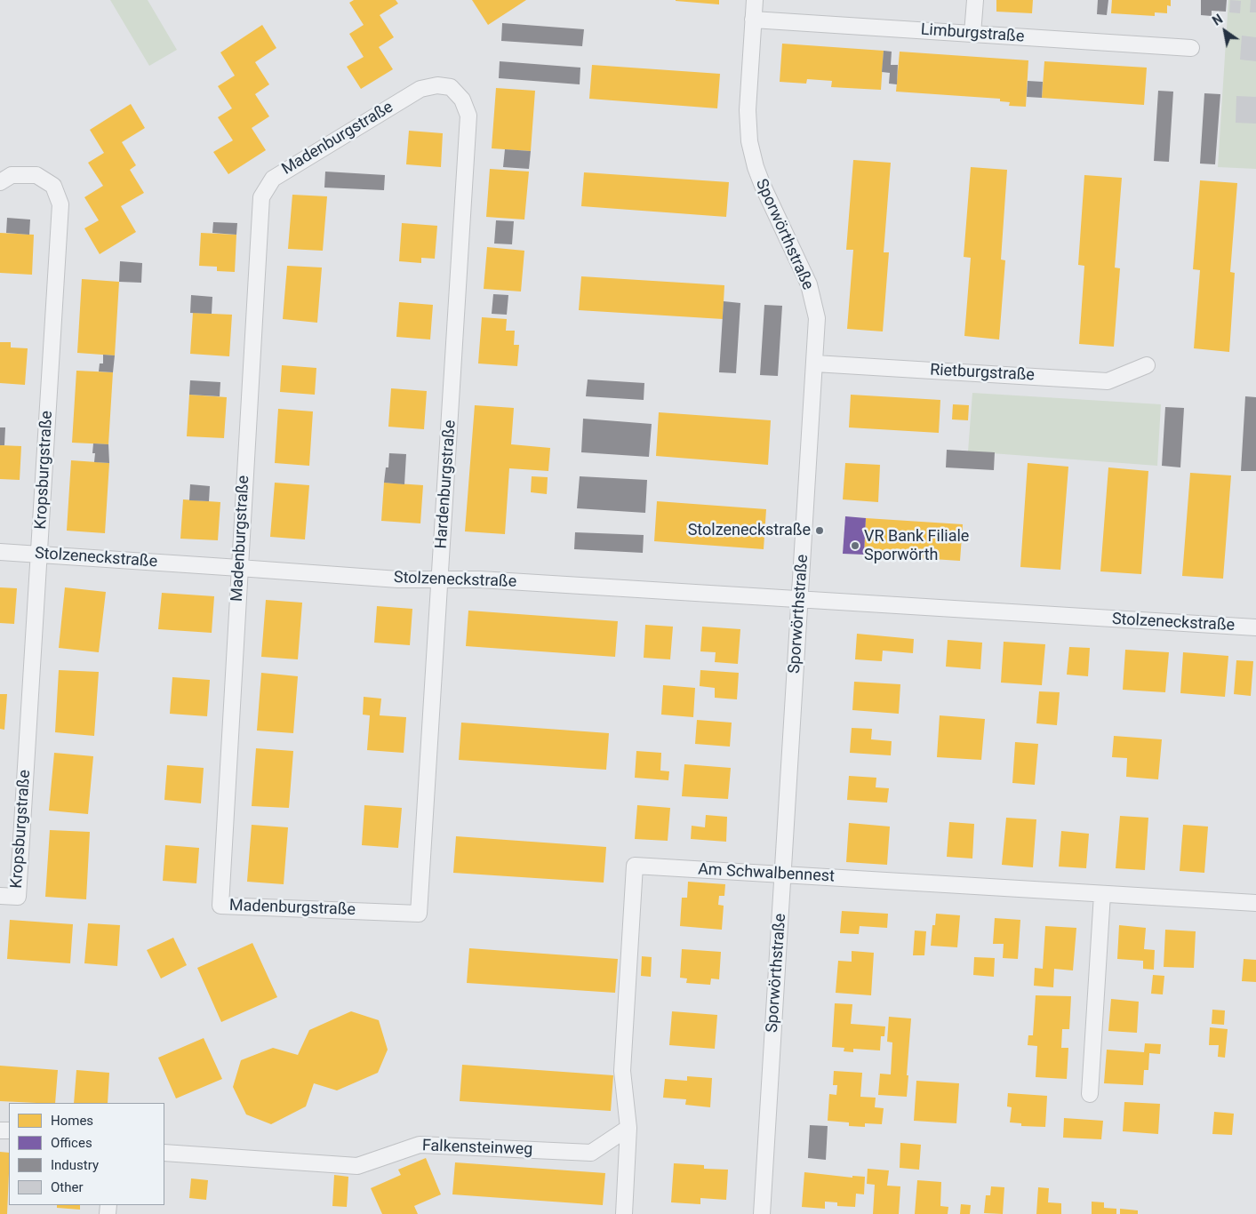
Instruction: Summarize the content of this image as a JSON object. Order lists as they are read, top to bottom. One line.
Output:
{"streets":{"street":["Limburgstraße","Madenburgstraße","Sporwörthstraße","Rietburgstraße","Kropsburgstraße","Hardenburgstraße","Stolzeneckstraße","Am Schwalbennest","Falkensteinweg"]},"crossings":[["Limburgstraße","Sporwörthstraße"],["Madenburgstraße","Hardenburgstraße"],["Madenburgstraße","Stolzeneckstraße"],["Sporwörthstraße","Rietburgstraße"],["Sporwörthstraße","Stolzeneckstraße"],["Sporwörthstraße","Am Schwalbennest"],["Kropsburgstraße","Stolzeneckstraße"],["Hardenburgstraße","Stolzeneckstraße"],["Am Schwalbennest","Falkensteinweg"]],"places":["Stolzeneckstraße","VR Bank Filiale Sporwörth"],"legend":["Homes","Offices","Industry","Other"],"north":"top left"}
